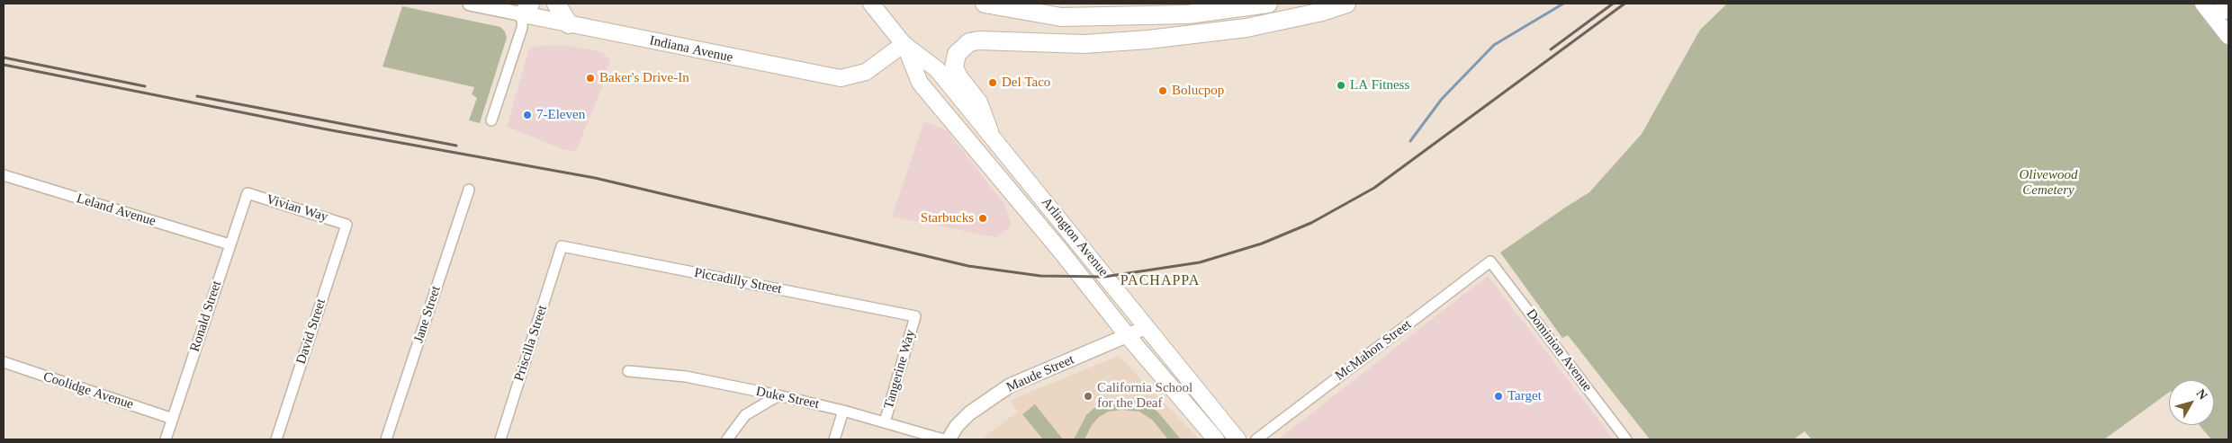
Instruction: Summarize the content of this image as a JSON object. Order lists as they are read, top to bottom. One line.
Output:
{"streets":{"main road":["Indiana Avenue","Arlington Avenue"],"street":["Vivian Way","Leland Avenue","Piccadilly Street","Jane Street","Ronald Street","David Street","Priscilla Street","McMahon Street","Dominion Avenue","Tangerine Way","Maude Street","Coolidge Avenue","Duke Street"]},"crossings":[["Indiana Avenue","Arlington Avenue"],["Vivian Way","Ronald Street"],["Vivian Way","David Street"],["Leland Avenue","Ronald Street"],["Arlington Avenue","Maude Street"],["Piccadilly Street","Priscilla Street"],["Piccadilly Street","Tangerine Way"],["Ronald Street","Coolidge Avenue"],["McMahon Street","Dominion Avenue"],["Tangerine Way","Duke Street"]],"districts":["PACHAPPA"],"parks":["Olivewood Cemetery"],"places":["Baker's Drive-In","Del Taco","LA Fitness","Bolucpop","7-Eleven","Starbucks","California School for the Deaf","Target"],"north":"top right"}
